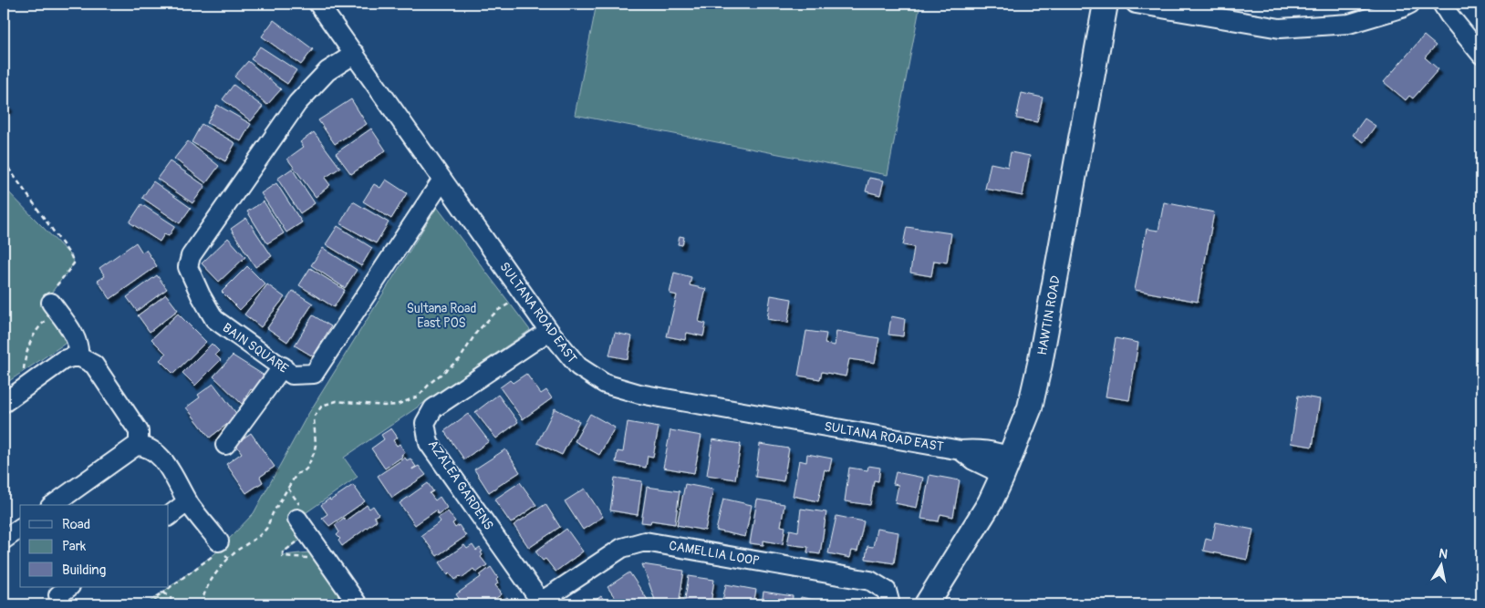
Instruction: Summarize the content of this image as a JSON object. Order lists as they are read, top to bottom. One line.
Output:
{"streets":{"main road":["HAWTIN ROAD"],"street":["SULTANA ROAD EAST","BAIN SQUARE","AZALEA GARDENS","CAMELLIA LOOP"]},"crossings":[["SULTANA ROAD EAST","HAWTIN ROAD"],["SULTANA ROAD EAST","BAIN SQUARE"],["SULTANA ROAD EAST","AZALEA GARDENS"],["AZALEA GARDENS","CAMELLIA LOOP"]],"parks":["Sultana Road East POS"],"legend":["Road","Park","Building"],"north":"top"}
